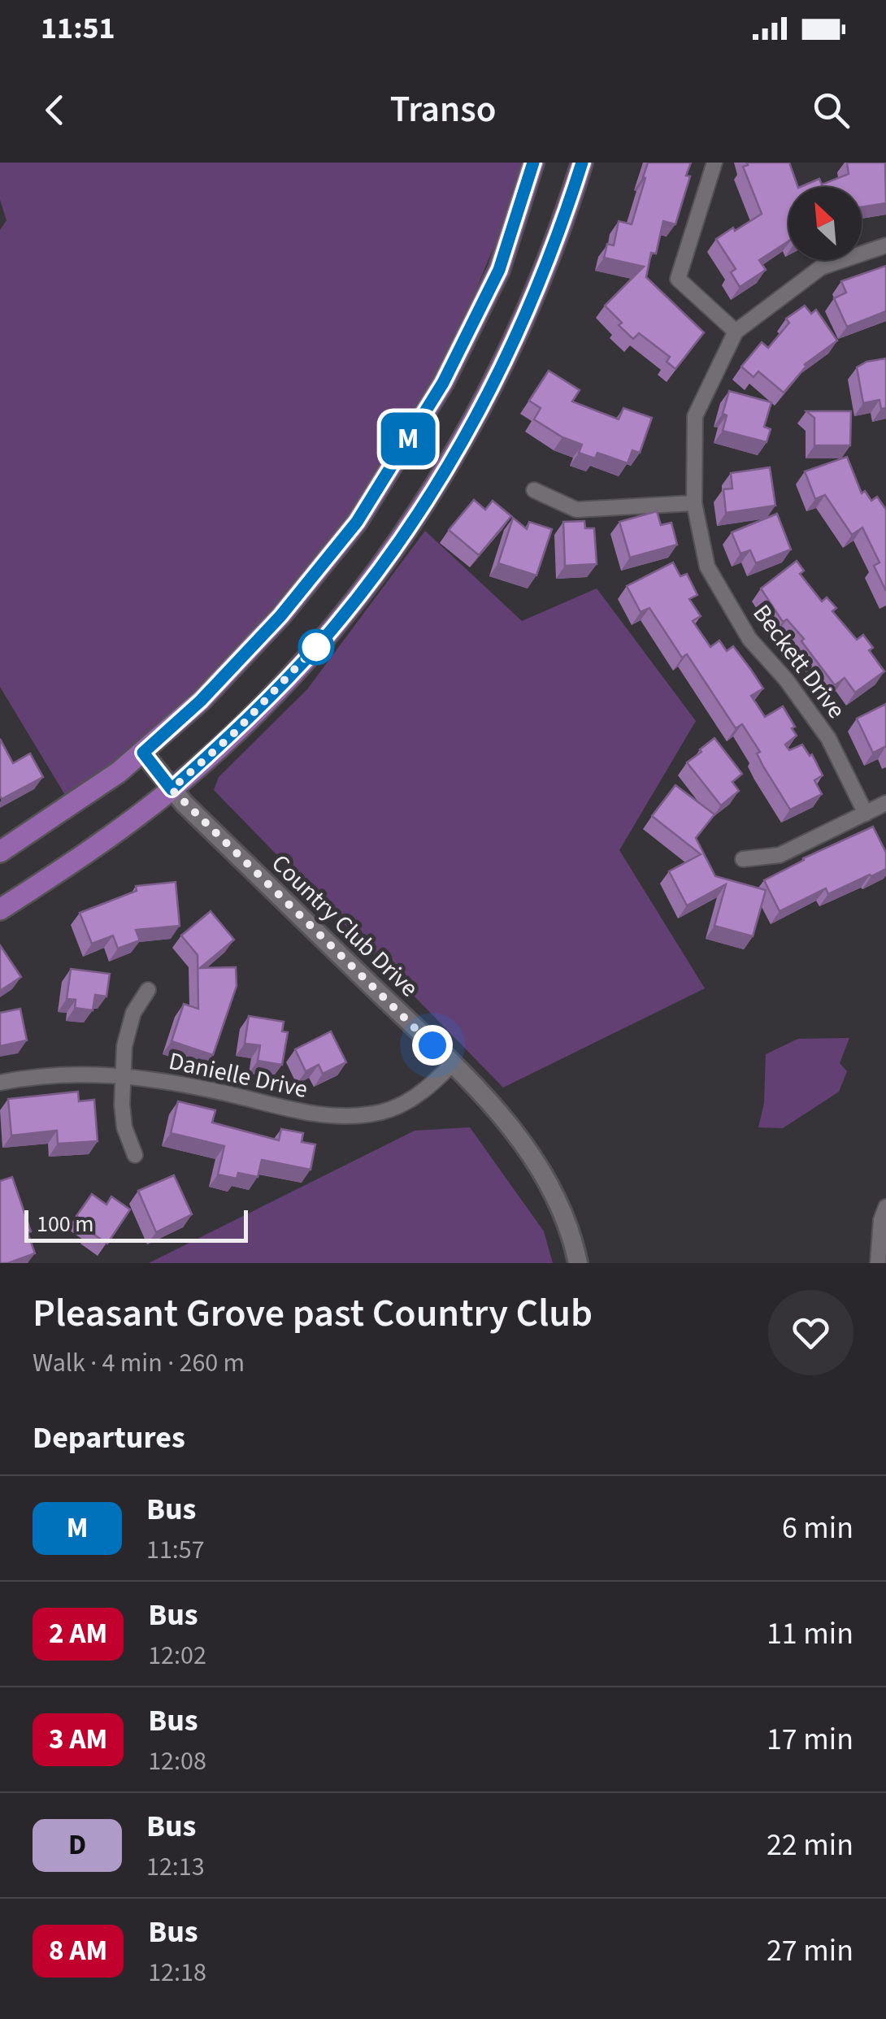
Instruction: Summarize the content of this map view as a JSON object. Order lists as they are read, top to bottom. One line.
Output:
{"streets":{"street":["Beckett Drive","Country Club Drive","Danielle Drive"]},"crossings":[["Country Club Drive","Danielle Drive"]],"lines":["bus line M"],"scale_bar":"100 m","north":"top left","page":{"status":"11:51","header":"Transo","on_map":"M","scale":"100 m","heading":[["Pleasant Grove past Country Club","Walk · 4 min · 260 m"],"Departures"],"list":[{"mark":"M","name":"Bus","note":"11:57","value":"6 min"},{"mark":"2 AM","name":"Bus","note":"12:02","value":"11 min"},{"mark":"3 AM","name":"Bus","note":"12:08","value":"17 min"},{"mark":"D","name":"Bus","note":"12:13","value":"22 min"},{"mark":"8 AM","name":"Bus","note":"12:18","value":"27 min"}]}}
